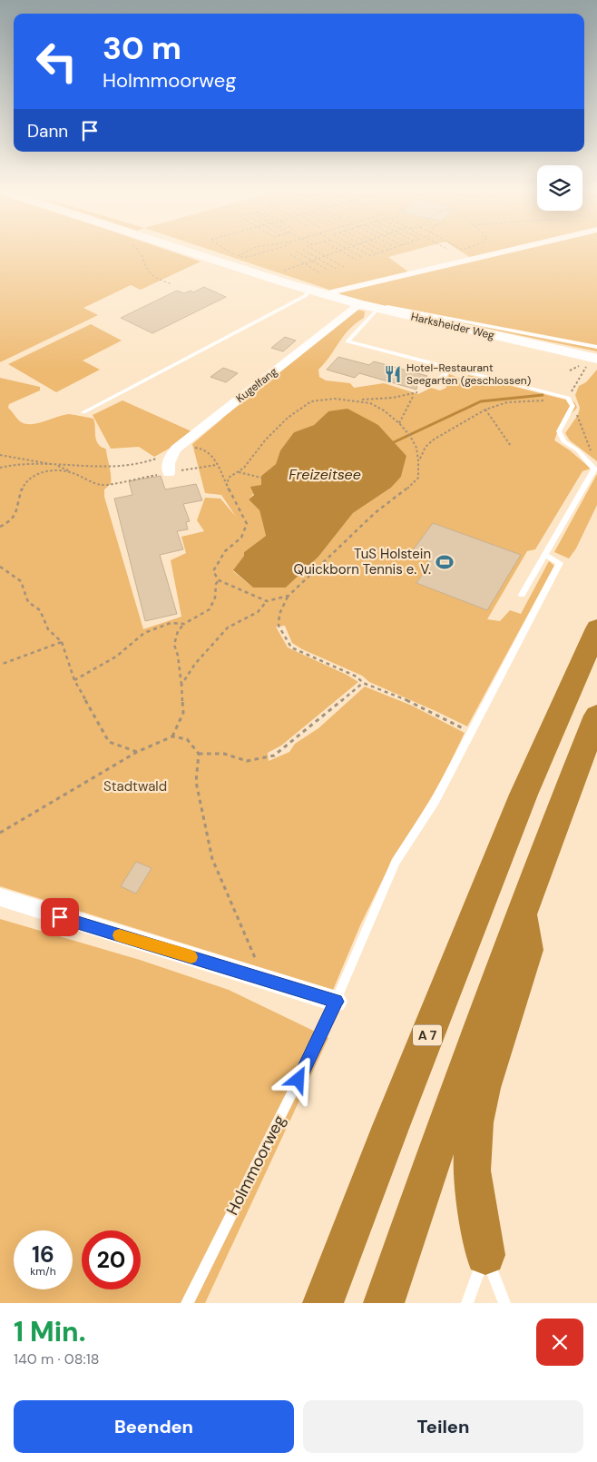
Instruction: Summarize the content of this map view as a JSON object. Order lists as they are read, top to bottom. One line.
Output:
{"streets":{"highway":["A 7"],"main road":["Harksheider Weg"],"street":["Kugelfang"],"lane":["Holmmoorweg"]},"crossings":[["Harksheider Weg","Kugelfang"]],"water":["Freizeitsee"],"parks":["Stadtwald"],"places":{"restaurant":["Hotel-Restaurant Seegarten (geschlossen)"],"sports":["TuS Holstein Quickborn Tennis e. V."]},"page":{"turn":["30 m","Holmmoorweg"],"then":"Dann","speed":"16 km/h","limit":"20","heading":["1 Min.","140 m · 08:18"],"buttons":["Beenden","Teilen"]}}
